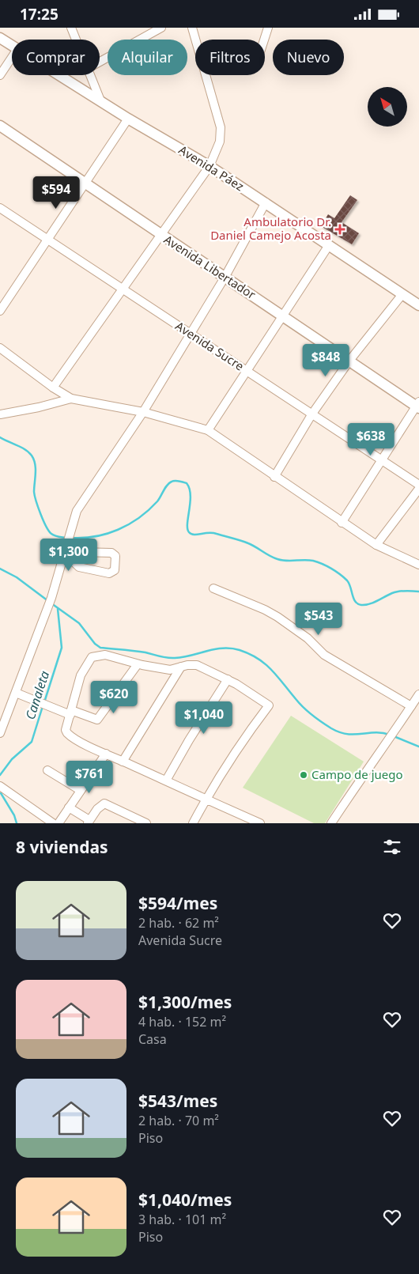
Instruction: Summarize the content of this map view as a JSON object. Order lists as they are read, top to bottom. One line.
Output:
{"streets":{"main road":["Avenida Páez","Avenida Libertador"],"street":["Avenida Sucre"]},"water":["Canaleta"],"places":{"health":["Ambulatorio Dr. Daniel Camejo Acosta"],"other":["Campo de juego"]},"north":"top left","page":{"status":"17:25","chip":["Comprar","Alquilar","Filtros","Nuevo"],"price":["$594","$848","$638","$1,300","$543","$620","$1,040","$761"],"heading":"8 viviendas","list":[{"name":"$594/mes","note":"2 hab. · 62 m² · Avenida Sucre"},{"name":"$1,300/mes","note":"4 hab. · 152 m² · Casa"},{"name":"$543/mes","note":"2 hab. · 70 m² · Piso"},{"name":"$1,040/mes","note":"3 hab. · 101 m² · Piso"}]}}
